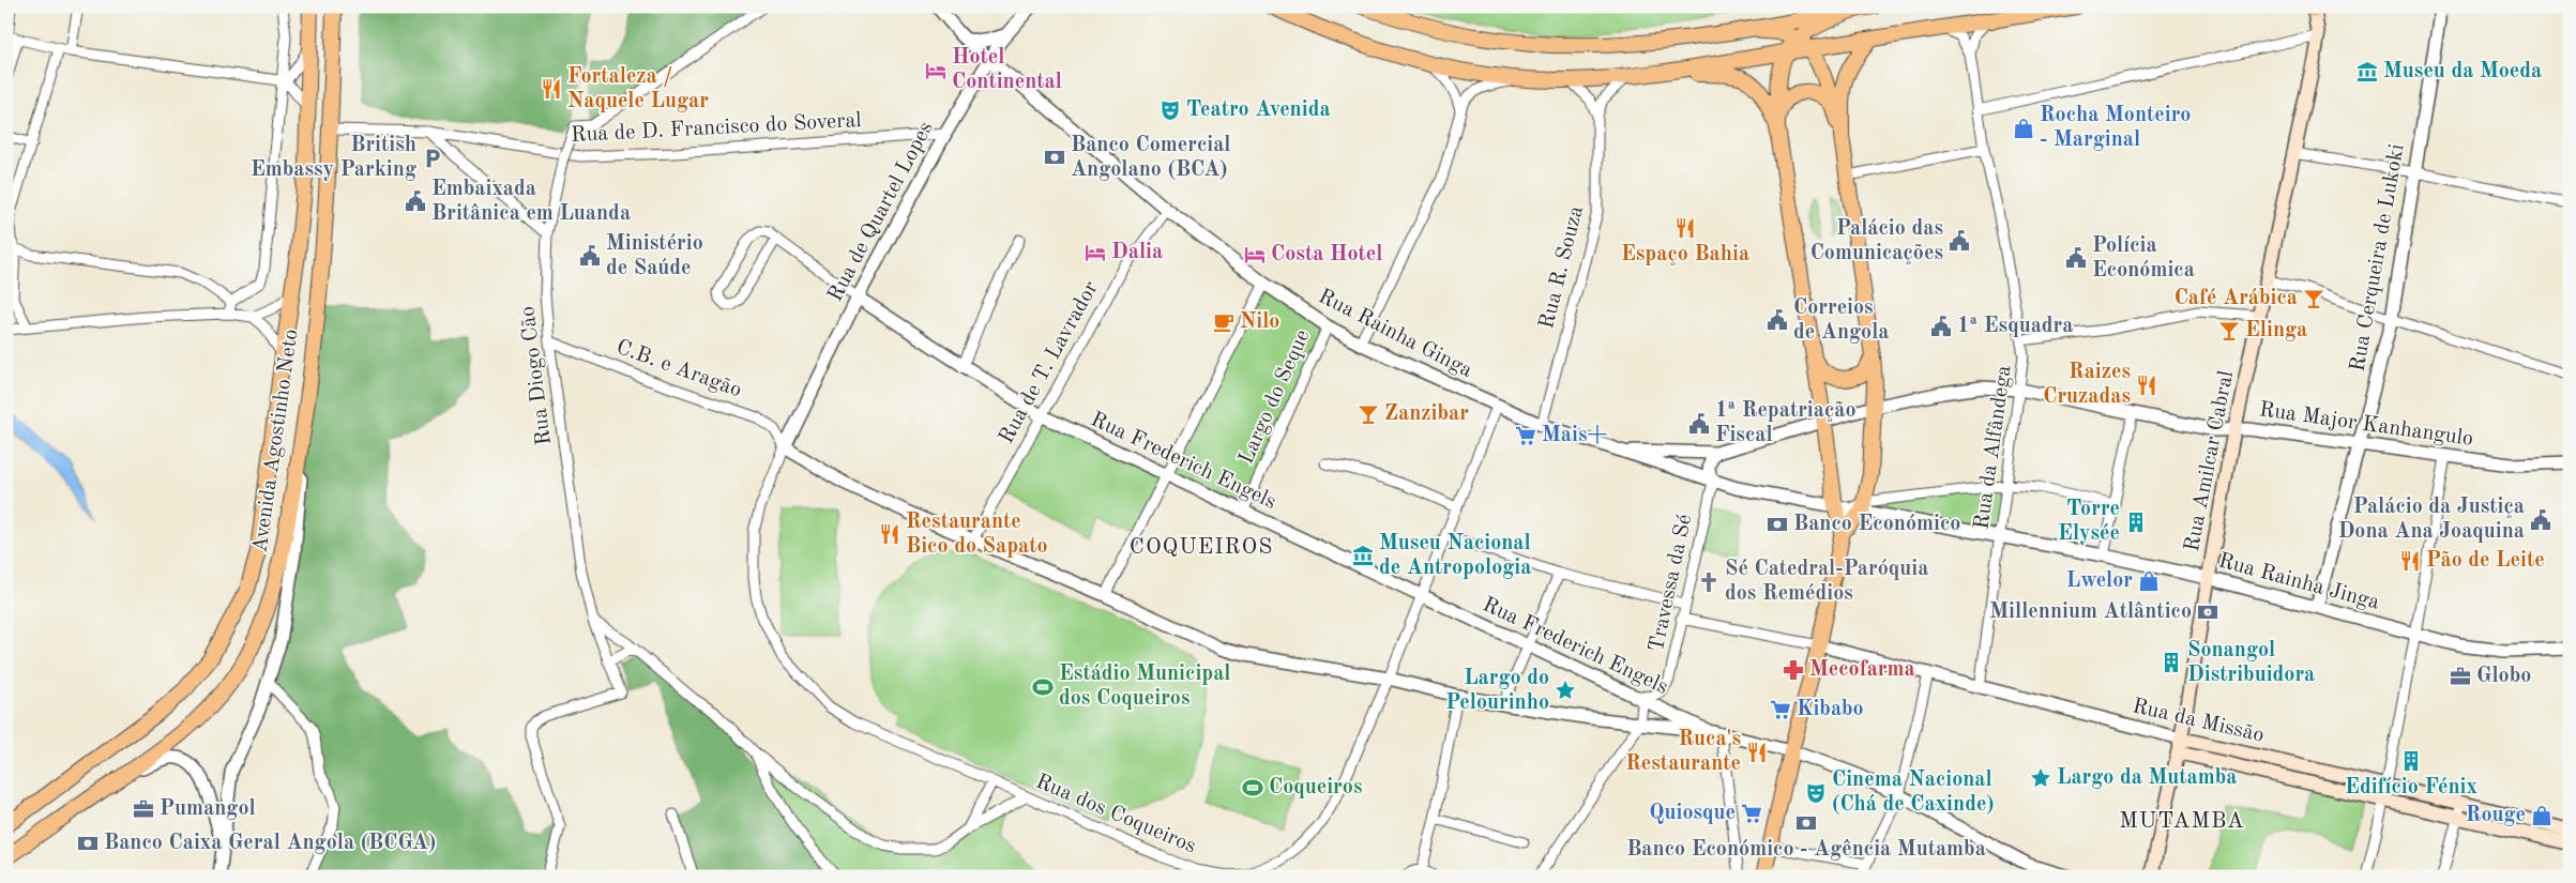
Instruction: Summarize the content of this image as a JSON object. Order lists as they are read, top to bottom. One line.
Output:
{"streets":{"main road":["Avenida Agostinho Neto","Rua Amilcar Cabral","Rua da Missão"],"street":["Rua de D. Francisco do Soveral","Rua de Quartel Lopes","Rua Cerqueira de Lukoki","Rua R. Souza","Rua Rainha Ginga","Rua de T. Lavrador","C.B. e Aragão","Rua Diogo Cão","Largo do Seque","Rua Major Kanhangulo","Rua da Alfândega","Rua Frederich Engels","Rua Rainha Jinga","Travessa da Sé","Rua dos Coqueiros"]},"crossings":[["Rua de D. Francisco do Soveral","Rua de Quartel Lopes"],["Rua de D. Francisco do Soveral","Avenida Agostinho Neto"],["Rua de Quartel Lopes","Rua Rainha Ginga"],["Rua de Quartel Lopes","C.B. e Aragão"],["Rua de Quartel Lopes","Rua Frederich Engels"],["Rua de Quartel Lopes","Rua dos Coqueiros"],["Rua Cerqueira de Lukoki","Rua Major Kanhangulo"],["Rua Cerqueira de Lukoki","Rua Rainha Jinga"],["Rua R. Souza","Rua Rainha Ginga"],["Rua Rainha Ginga","Rua de T. Lavrador"],["Rua Rainha Ginga","Largo do Seque"],["Rua Rainha Ginga","Rua Major Kanhangulo"],["Rua Rainha Ginga","Rua Rainha Jinga"],["Rua Rainha Ginga","Travessa da Sé"],["Rua Rainha Ginga","Rua dos Coqueiros"],["Rua de T. Lavrador","Rua Frederich Engels"],["C.B. e Aragão","Rua Diogo Cão"],["C.B. e Aragão","Rua dos Coqueiros"],["Largo do Seque","Rua Frederich Engels"],["Rua Major Kanhangulo","Rua da Alfândega"],["Rua Major Kanhangulo","Rua Amilcar Cabral"],["Rua da Alfândega","Rua Rainha Jinga"],["Rua da Alfândega","Rua da Missão"],["Rua Frederich Engels","Travessa da Sé"],["Rua Frederich Engels","Rua dos Coqueiros"],["Rua Amilcar Cabral","Rua Rainha Jinga"],["Rua Amilcar Cabral","Rua da Missão"]],"districts":["COQUEIROS","MUTAMBA"],"places":{"hotel":["Hotel Continental","Dalia","Costa Hotel"],"museum":["Museu da Moeda","Museu Nacional de Antropologia"],"restaurant":["Fortaleza / Naquele Lugar","Espaço Bahia","Raizes Cruzadas","Restaurante Bico do Sapato","Pão de Leite","Ruca's Restaurante"],"theatre":["Teatro Avenida","Cinema Nacional (Chá de Caxinde)"],"shop":["Rocha Monteiro - Marginal","Lwelor","Rouge"],"bank":["Banco Comercial Angolano (BCA)","Banco Económico","Millennium Atlântico","Banco Económico - Agência Mutamba","Banco Caixa Geral Angola (BCGA)"],"parking":["British Embassy Parking"],"public building":["Embaixada Britânica em Luanda","Palácio das Comunicações","Ministério de Saúde","Polícia Económica","Correios de Angola","1ª Esquadra","1ª Repatriação Fiscal","Palácio da Justiça Dona Ana Joaquina"],"bar":["Café Arábica","Elinga","Zanzibar"],"cafe":["Nilo"],"supermarket":["Mais+","Kibabo","Quiosque"],"building":["Torre Elysée","Sonangol Distribuidora","Edifício Fénix"],"church":["Sé Catedral-Paróquia dos Remédios"],"pharmacy":["Mecofarma"],"office":["Globo","Pumangol"],"sports":["Estádio Municipal dos Coqueiros","Coqueiros"],"place":["Largo do Pelourinho","Largo da Mutamba"]}}
